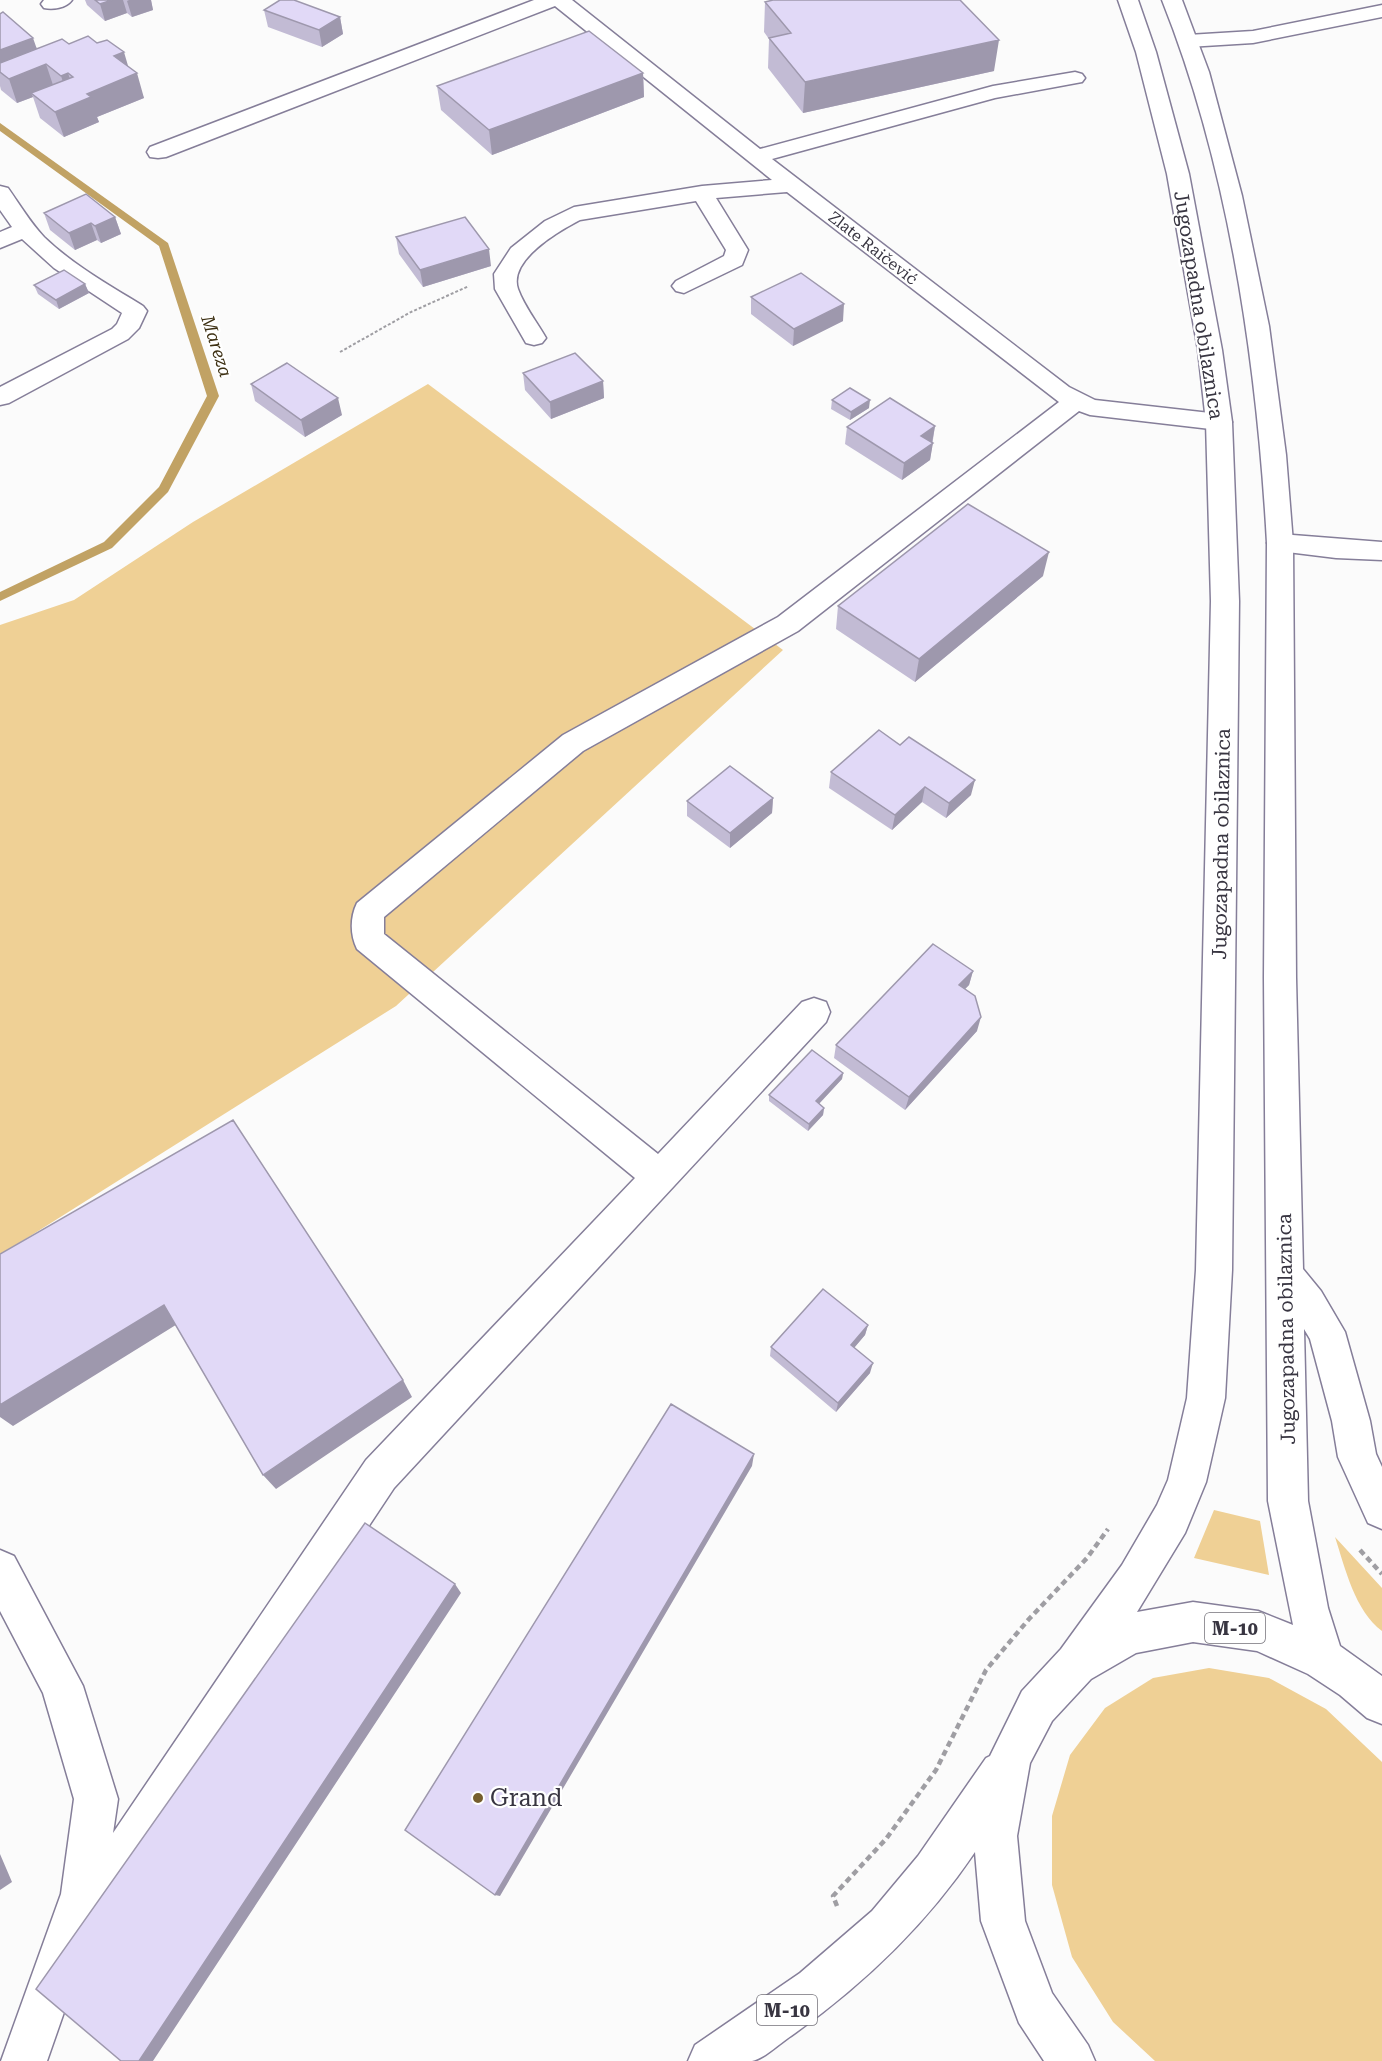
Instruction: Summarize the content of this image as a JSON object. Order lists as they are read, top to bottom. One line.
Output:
{"streets":{"main road":["Zlate Raičević","Jugozapadna obilaznica","M-10"]},"crossings":[["Zlate Raičević","Jugozapadna obilaznica"],["Jugozapadna obilaznica","M-10"]],"water":["Mareza"],"places":["Grand"]}
